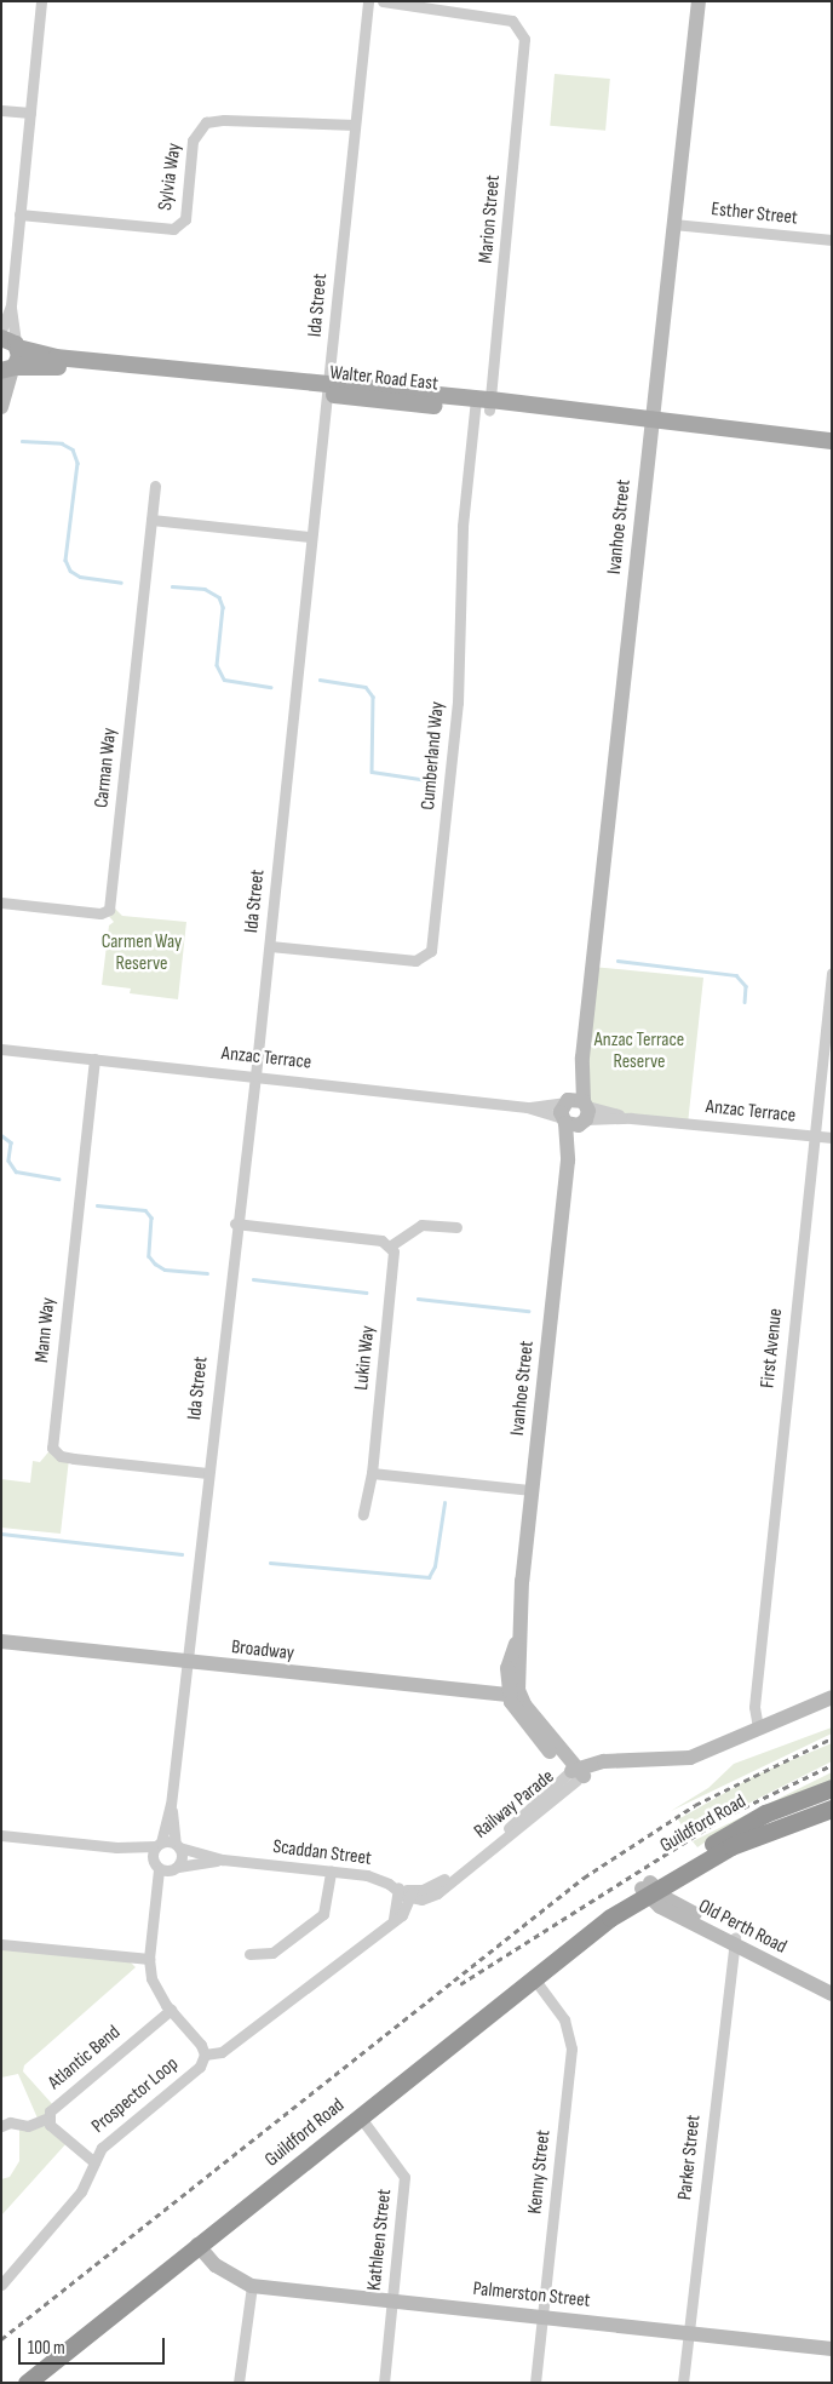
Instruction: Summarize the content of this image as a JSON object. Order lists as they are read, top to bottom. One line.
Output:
{"streets":{"highway":["Guildford Road"],"main road":["Walter Road East"],"street":["Sylvia Way","Esther Street","Marion Street","Ida Street","Ivanhoe Street","Cumberland Way","Carman Way","Anzac Terrace","Mann Way","First Avenue","Lukin Way","Broadway","Railway Parade","Scaddan Street","Old Perth Road","Atlantic Bend","Prospector Loop","Parker Street","Kenny Street","Kathleen Street","Palmerston Street"]},"crossings":[["Sylvia Way","Ida Street"],["Esther Street","Ivanhoe Street"],["Marion Street","Walter Road East"],["Marion Street","Cumberland Way"],["Ida Street","Walter Road East"],["Ida Street","Cumberland Way"],["Ida Street","Anzac Terrace"],["Ida Street","Mann Way"],["Ida Street","Broadway"],["Ida Street","Scaddan Street"],["Ida Street","Prospector Loop"],["Walter Road East","Ivanhoe Street"],["Walter Road East","Cumberland Way"],["Ivanhoe Street","Anzac Terrace"],["Ivanhoe Street","Broadway"],["Anzac Terrace","Mann Way"],["Anzac Terrace","First Avenue"],["First Avenue","Railway Parade"],["Railway Parade","Scaddan Street"],["Guildford Road","Old Perth Road"],["Guildford Road","Kenny Street"],["Guildford Road","Kathleen Street"],["Guildford Road","Palmerston Street"],["Scaddan Street","Prospector Loop"],["Old Perth Road","Parker Street"],["Atlantic Bend","Prospector Loop"],["Parker Street","Palmerston Street"],["Kenny Street","Palmerston Street"],["Kathleen Street","Palmerston Street"]],"parks":["Carmen Way Reserve","Anzac Terrace Reserve"],"scale_bar":"100 m"}
